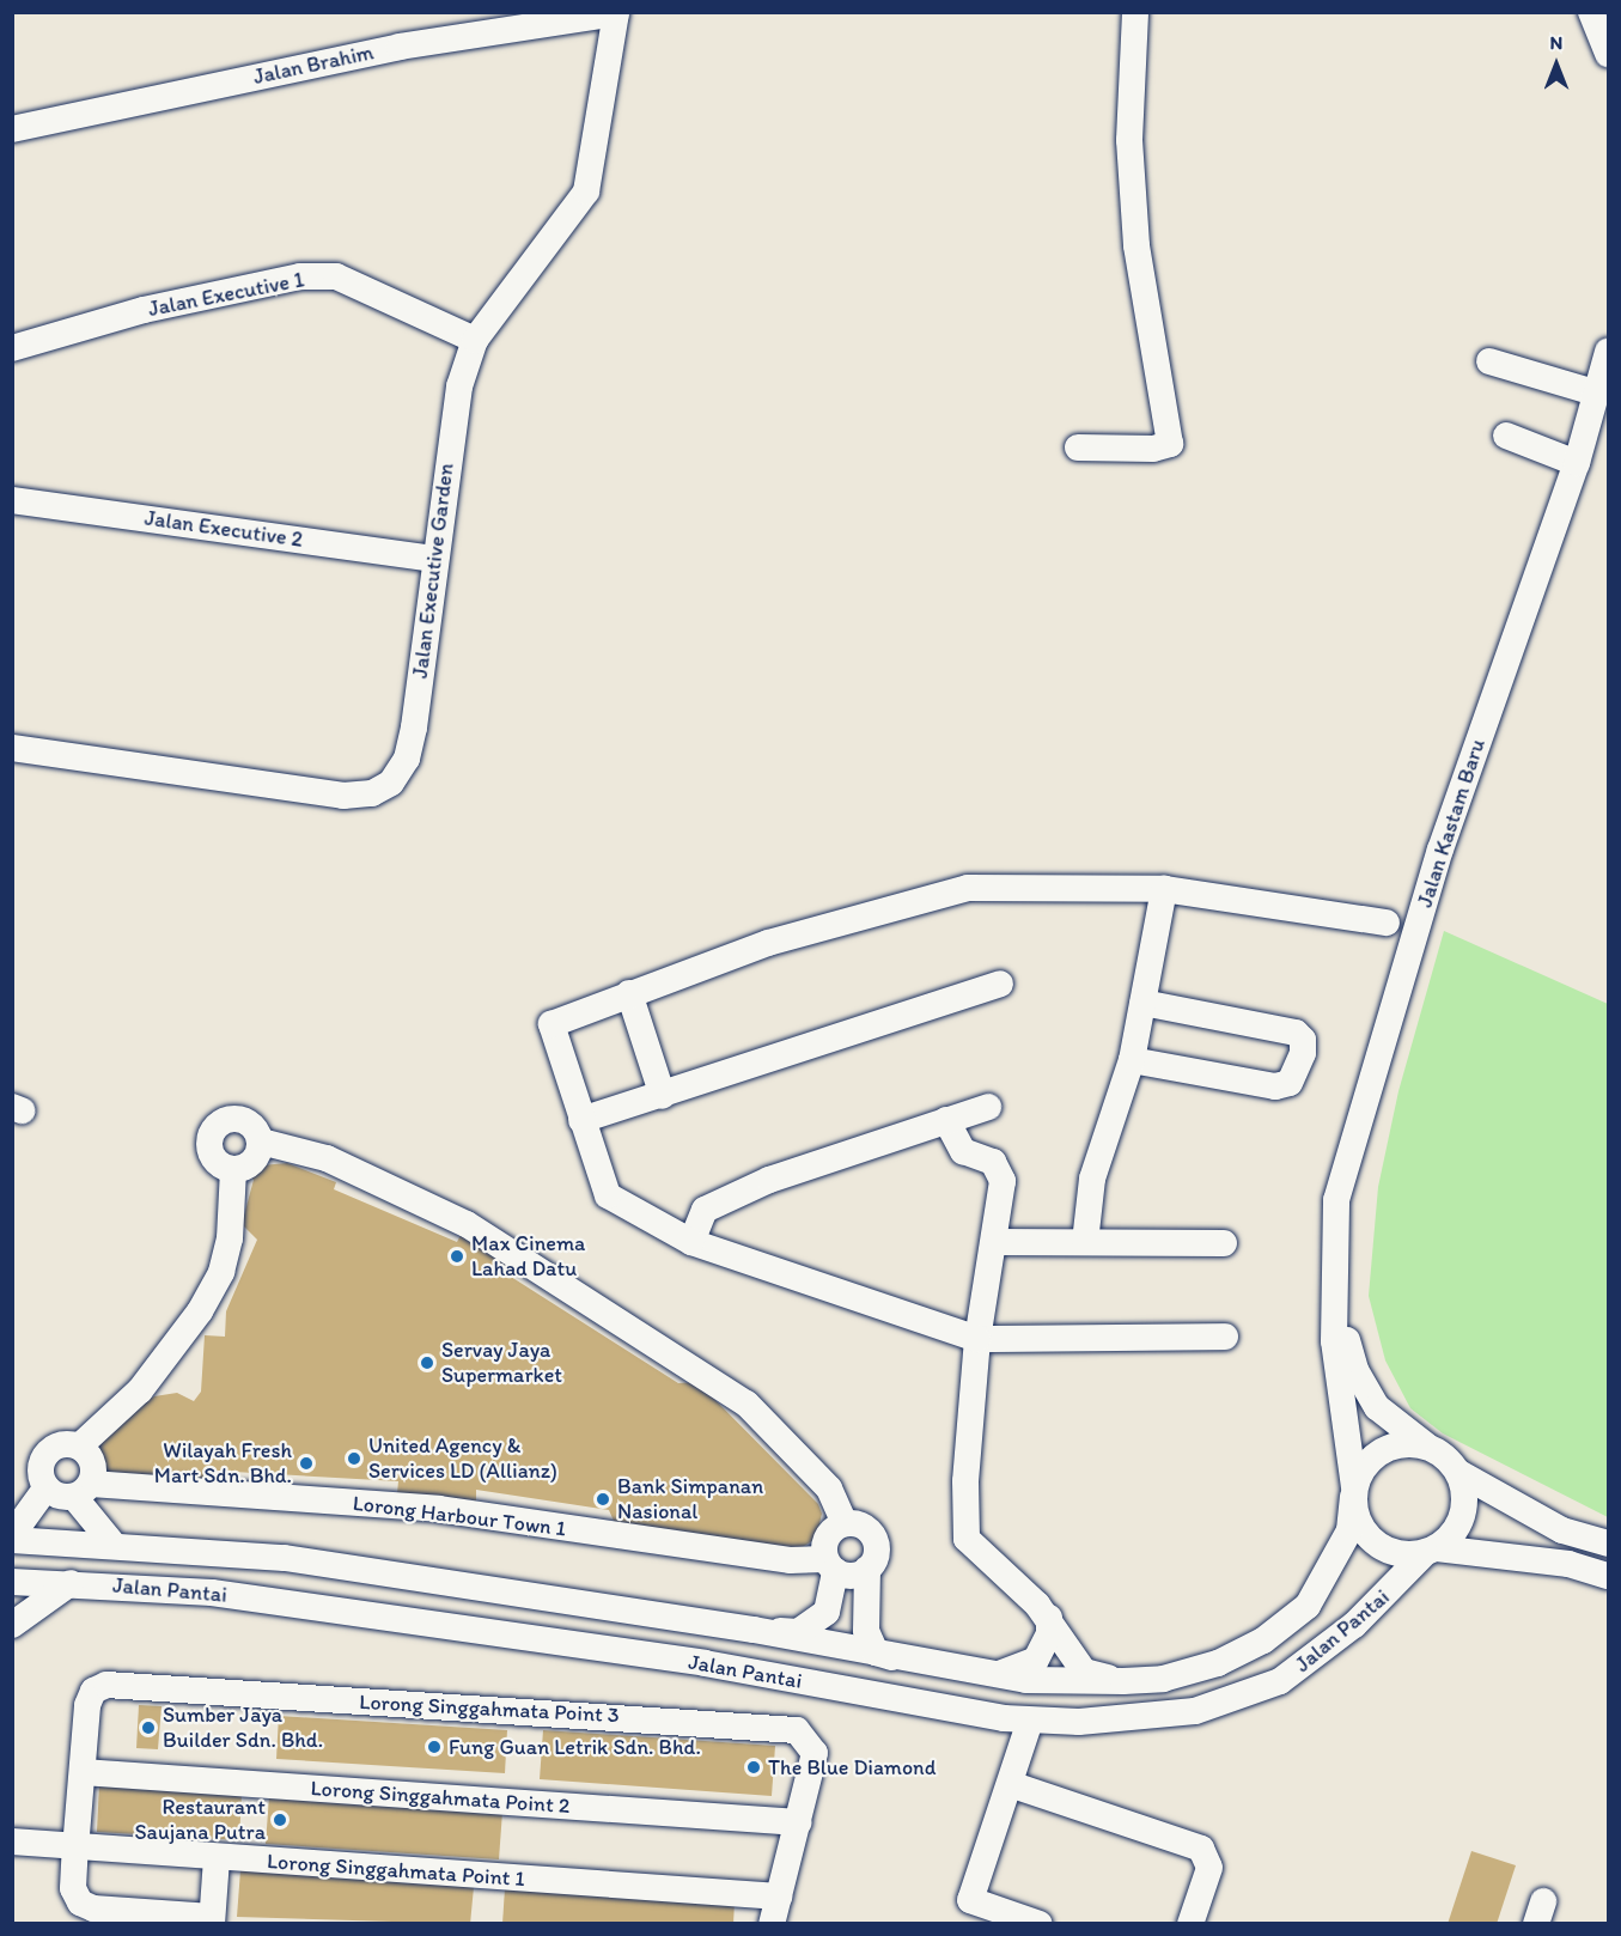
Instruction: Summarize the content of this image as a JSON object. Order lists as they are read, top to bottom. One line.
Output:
{"streets":{"street":["Jalan Brahim","Jalan Executive 1","Jalan Executive 2","Jalan Executive Garden","Jalan Kastam Baru","Lorong Harbour Town 1","Jalan Pantai","Lorong Singgahmata Point 3","Lorong Singgahmata Point 2","Lorong Singgahmata Point 1"]},"crossings":[["Jalan Brahim","Jalan Executive Garden"],["Jalan Executive 1","Jalan Executive Garden"],["Jalan Executive 2","Jalan Executive Garden"],["Jalan Kastam Baru","Jalan Pantai"],["Lorong Singgahmata Point 3","Lorong Singgahmata Point 2"],["Lorong Singgahmata Point 3","Lorong Singgahmata Point 1"]],"places":["Max Cinema Lahad Datu","Servay Jaya Supermarket","United Agency & Services LD (Allianz)","Wilayah Fresh Mart Sdn. Bhd.","Bank Simpanan Nasional","Sumber Jaya Builder Sdn. Bhd.","Fung Guan Letrik Sdn. Bhd.","The Blue Diamond","Restaurant Saujana Putra"],"north":"top"}
